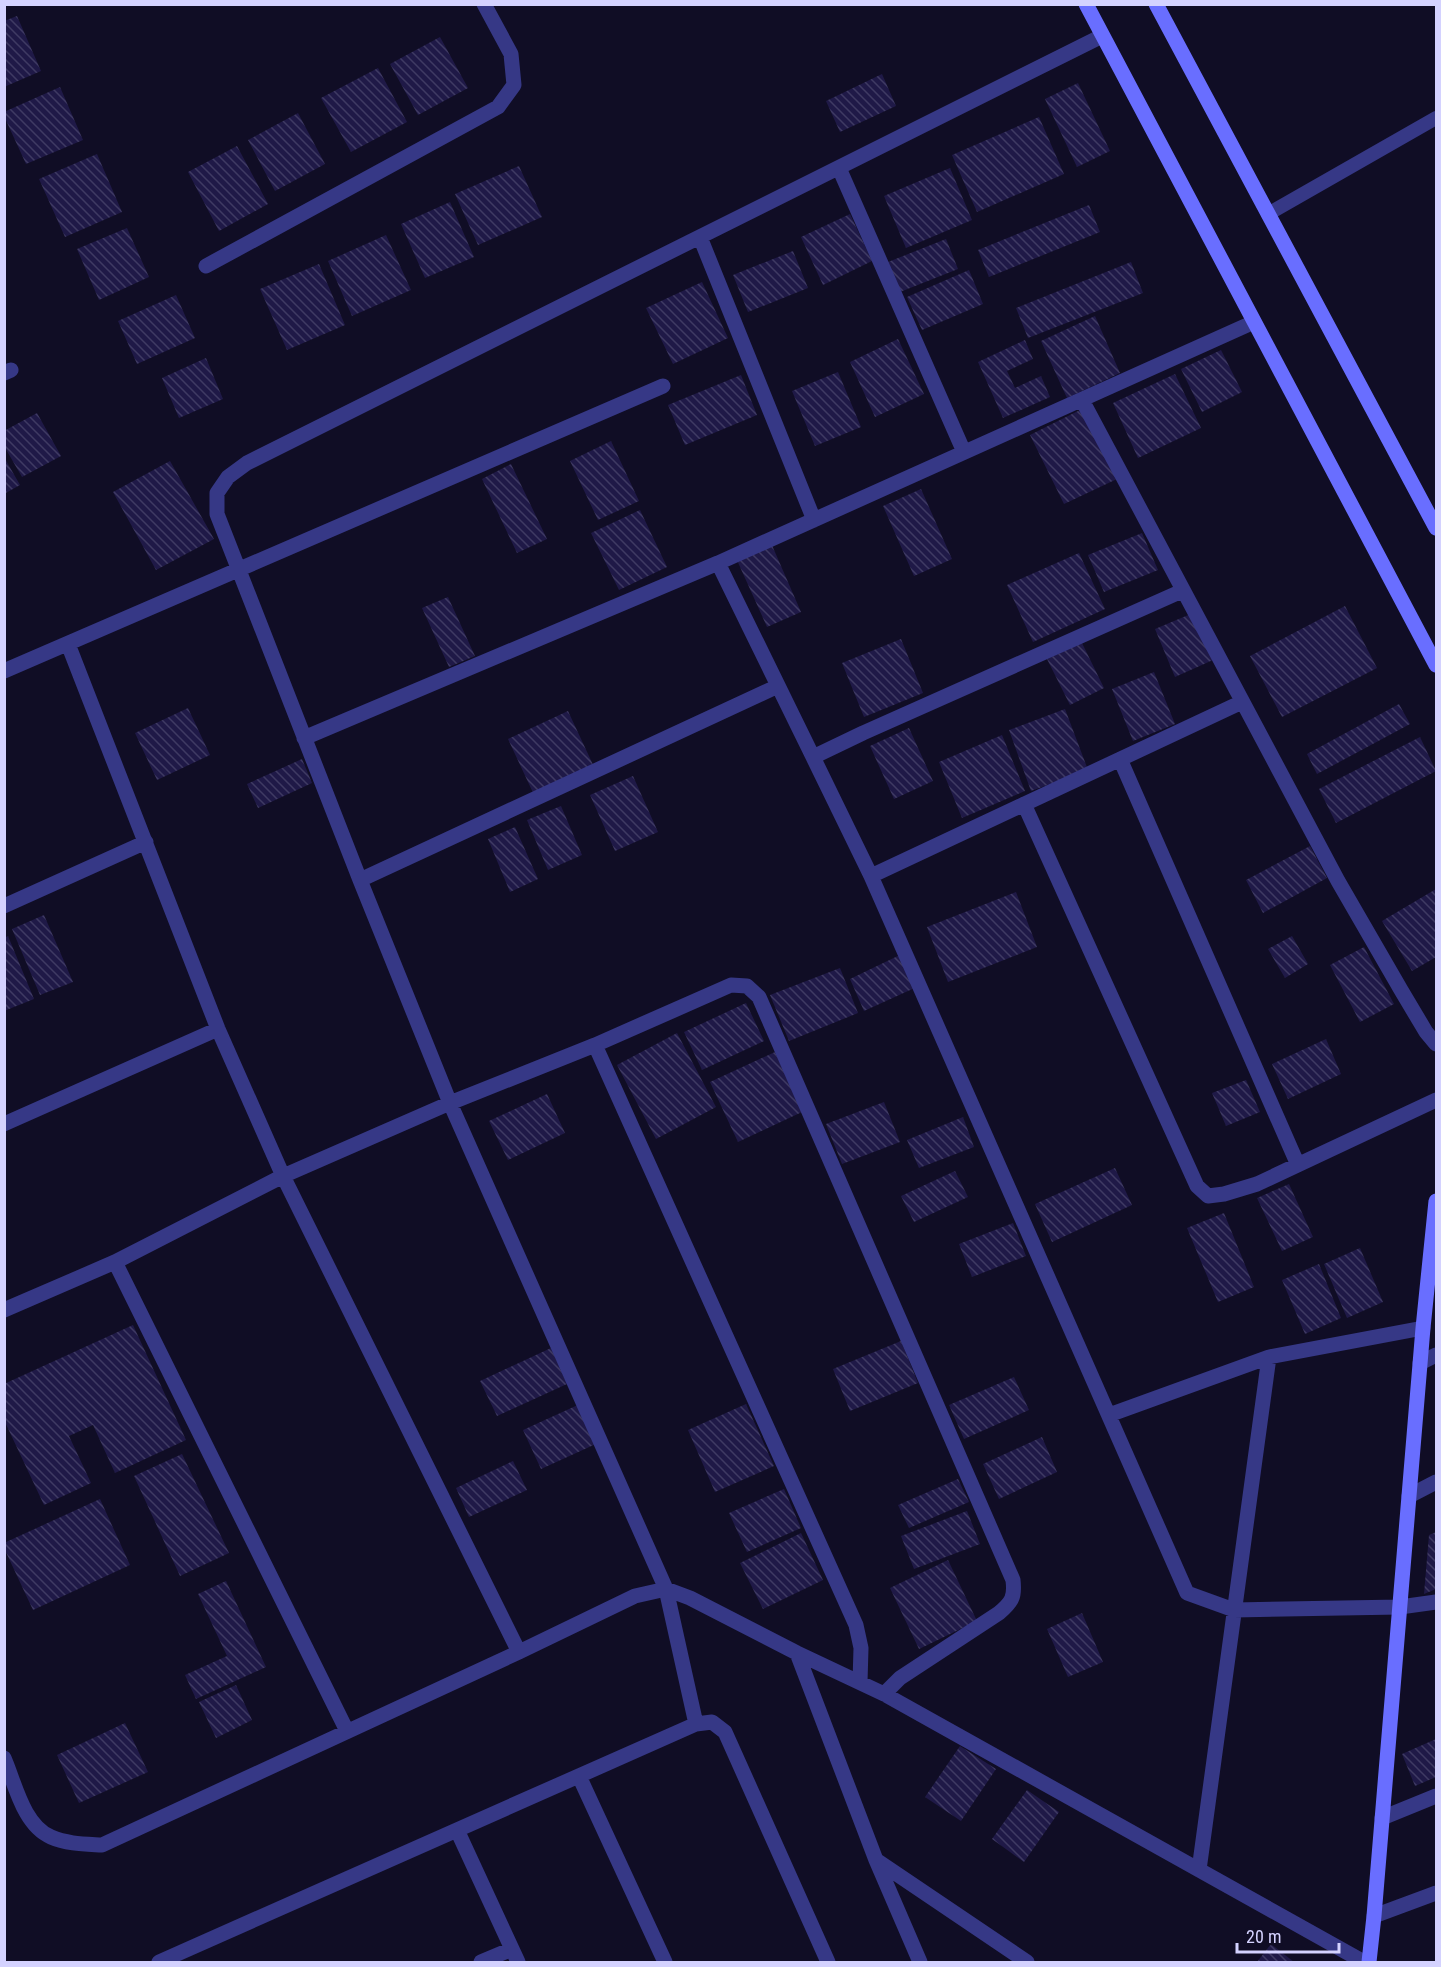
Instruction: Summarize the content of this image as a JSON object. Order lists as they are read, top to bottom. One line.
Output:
{"scale_bar":"20 m"}
